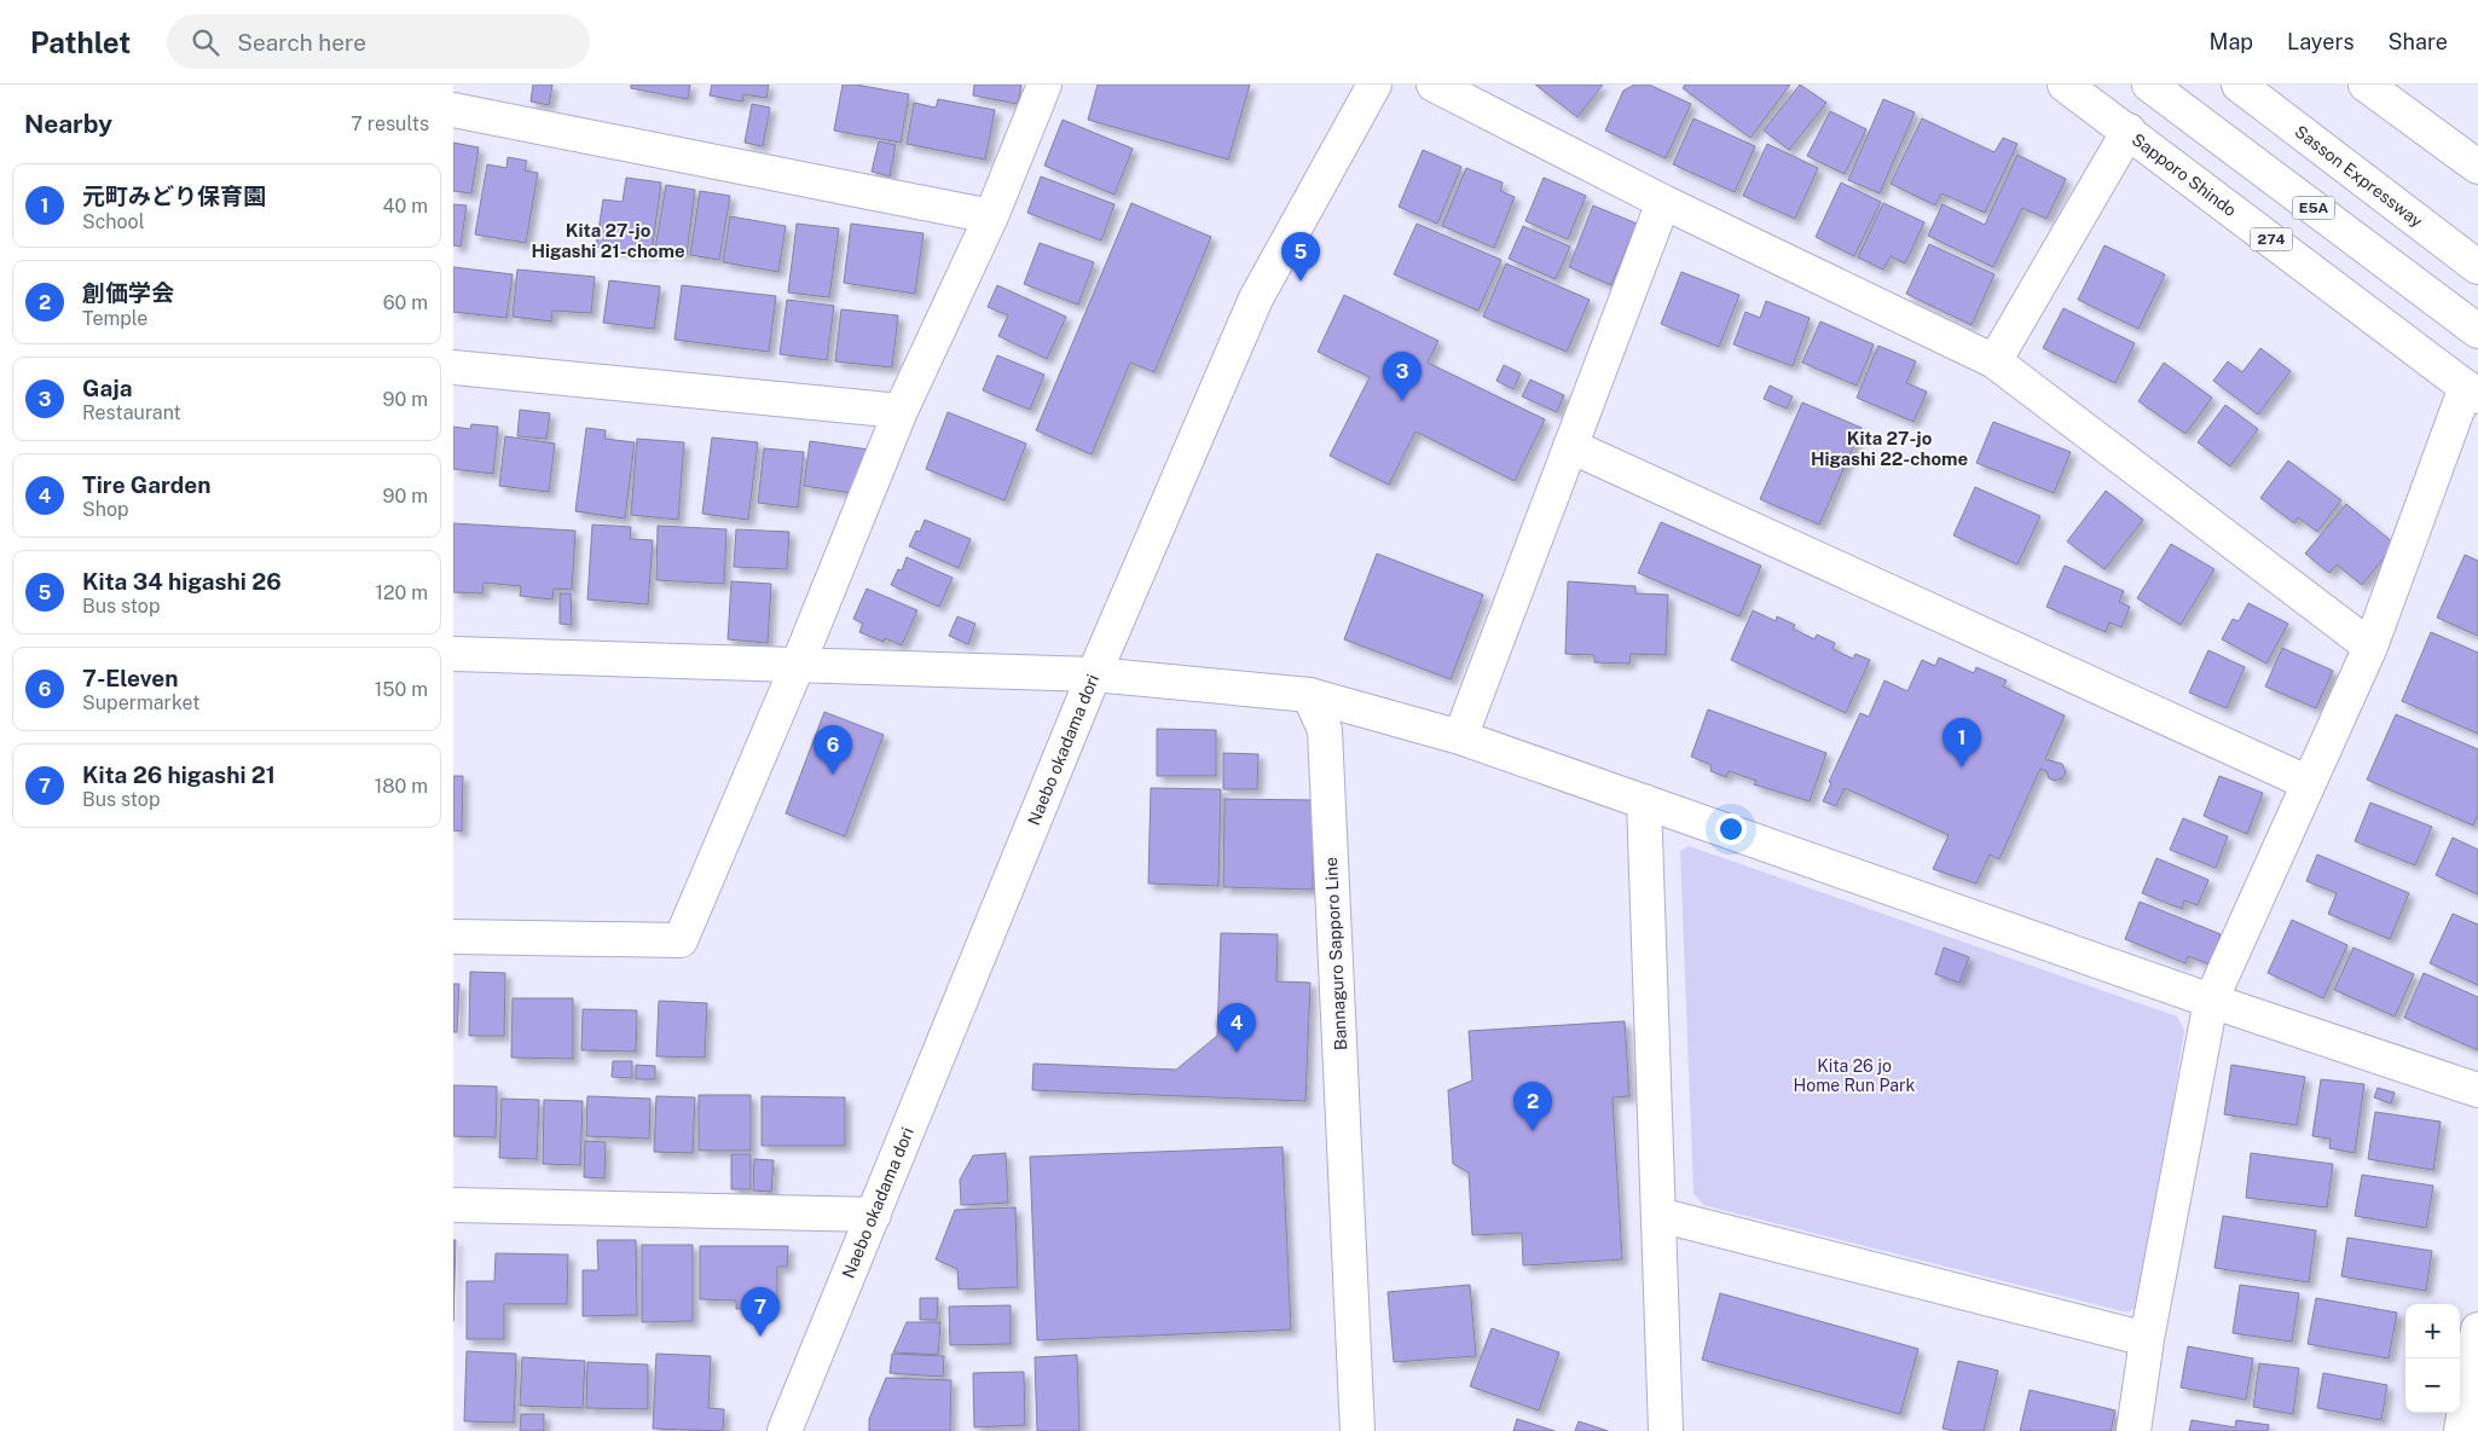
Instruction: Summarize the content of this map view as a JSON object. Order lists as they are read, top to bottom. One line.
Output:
{"streets":{"main road":["Sapporo Shindo","Sasson Expressway","E5A","274","Naebo okadama dori","Bannaguro Sapporo Line"]},"districts":["Kita 27-jo Higashi 21-chome","Kita 27-jo Higashi 22-chome"],"parks":["Kita 26 jo Home Run Park"],"page":{"header":"Pathlet","search":"Search here","nav":["Map","Layers","Share"],"heading":["Nearby","7 results"],"list":[{"mark":"1","name":"元町みどり保育園","note":"School","value":"40 m"},{"mark":"2","name":"創価学会","note":"Temple","value":"60 m"},{"mark":"3","name":"Gaja","note":"Restaurant","value":"90 m"},{"mark":"4","name":"Tire Garden","note":"Shop","value":"90 m"},{"mark":"5","name":"Kita 34 higashi 26","note":"Bus stop","value":"120 m"},{"mark":"6","name":"7-Eleven","note":"Supermarket","value":"150 m"},{"mark":"7","name":"Kita 26 higashi 21","note":"Bus stop","value":"180 m"}],"pins":["5","3","1","6","4","2","7"],"map_buttons":["+","−"]}}
